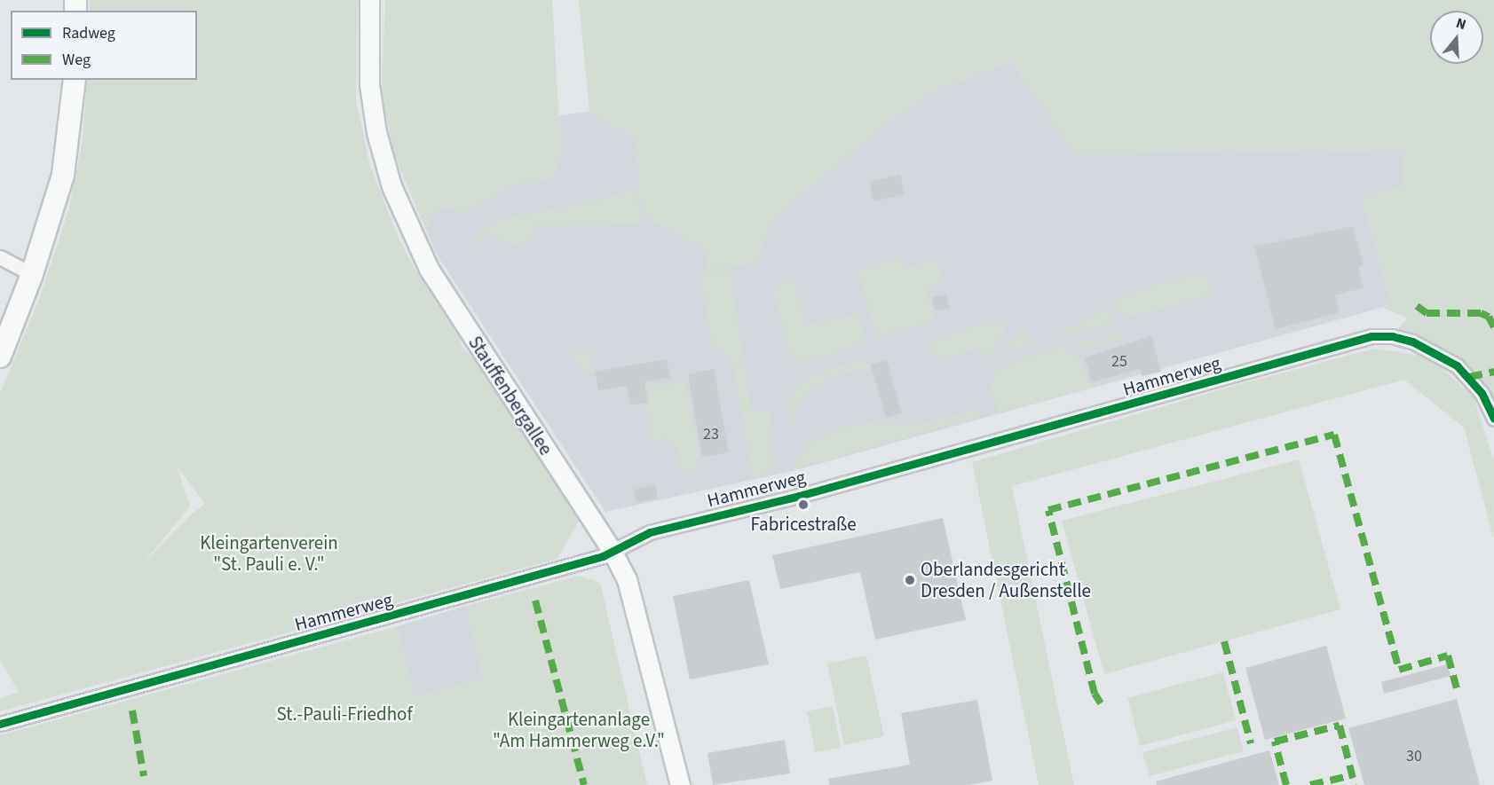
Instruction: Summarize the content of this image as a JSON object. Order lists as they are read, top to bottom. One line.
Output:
{"streets":{"main road":["Stauffenbergallee"],"street":["Hammerweg"]},"crossings":[["Hammerweg","Stauffenbergallee"]],"parks":["Kleingartenverein \"St. Pauli e. V.\"","St.-Pauli-Friedhof","Kleingartenanlage \"Am Hammerweg e.V.\""],"places":["Fabricestraße","Oberlandesgericht Dresden / Außenstelle"],"house_numbers":["25","23","30"],"legend":["Radweg","Weg"],"north":"top"}
